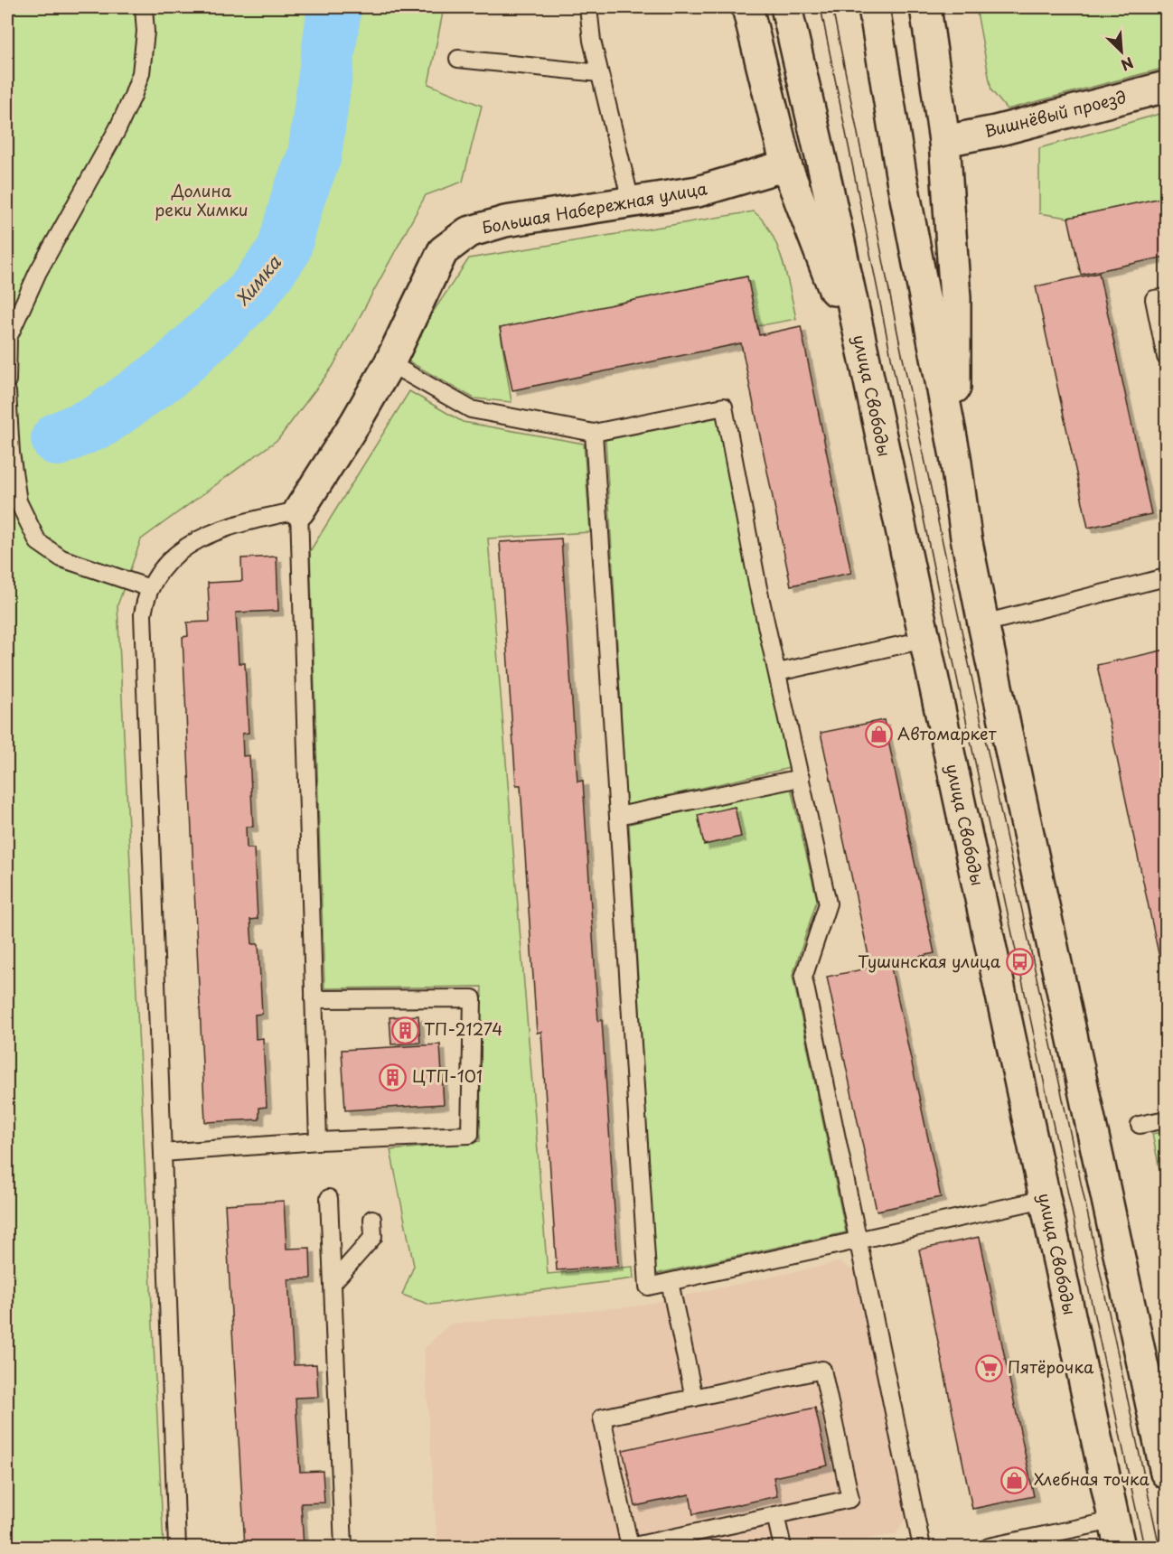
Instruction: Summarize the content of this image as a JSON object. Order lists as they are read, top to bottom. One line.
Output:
{"streets":{"main road":["Вишнёвый проезд","Большая Набережная улица","улица Свободы"]},"water":["Химка"],"parks":["Долина реки Химки"],"places":{"shop":["Автомаркет","Хлебная точка"],"bus stop":["Тушинская улица"],"building":["ТП-21274","ЦТП-101"],"supermarket":["Пятёрочка"]},"north":"bottom right"}
